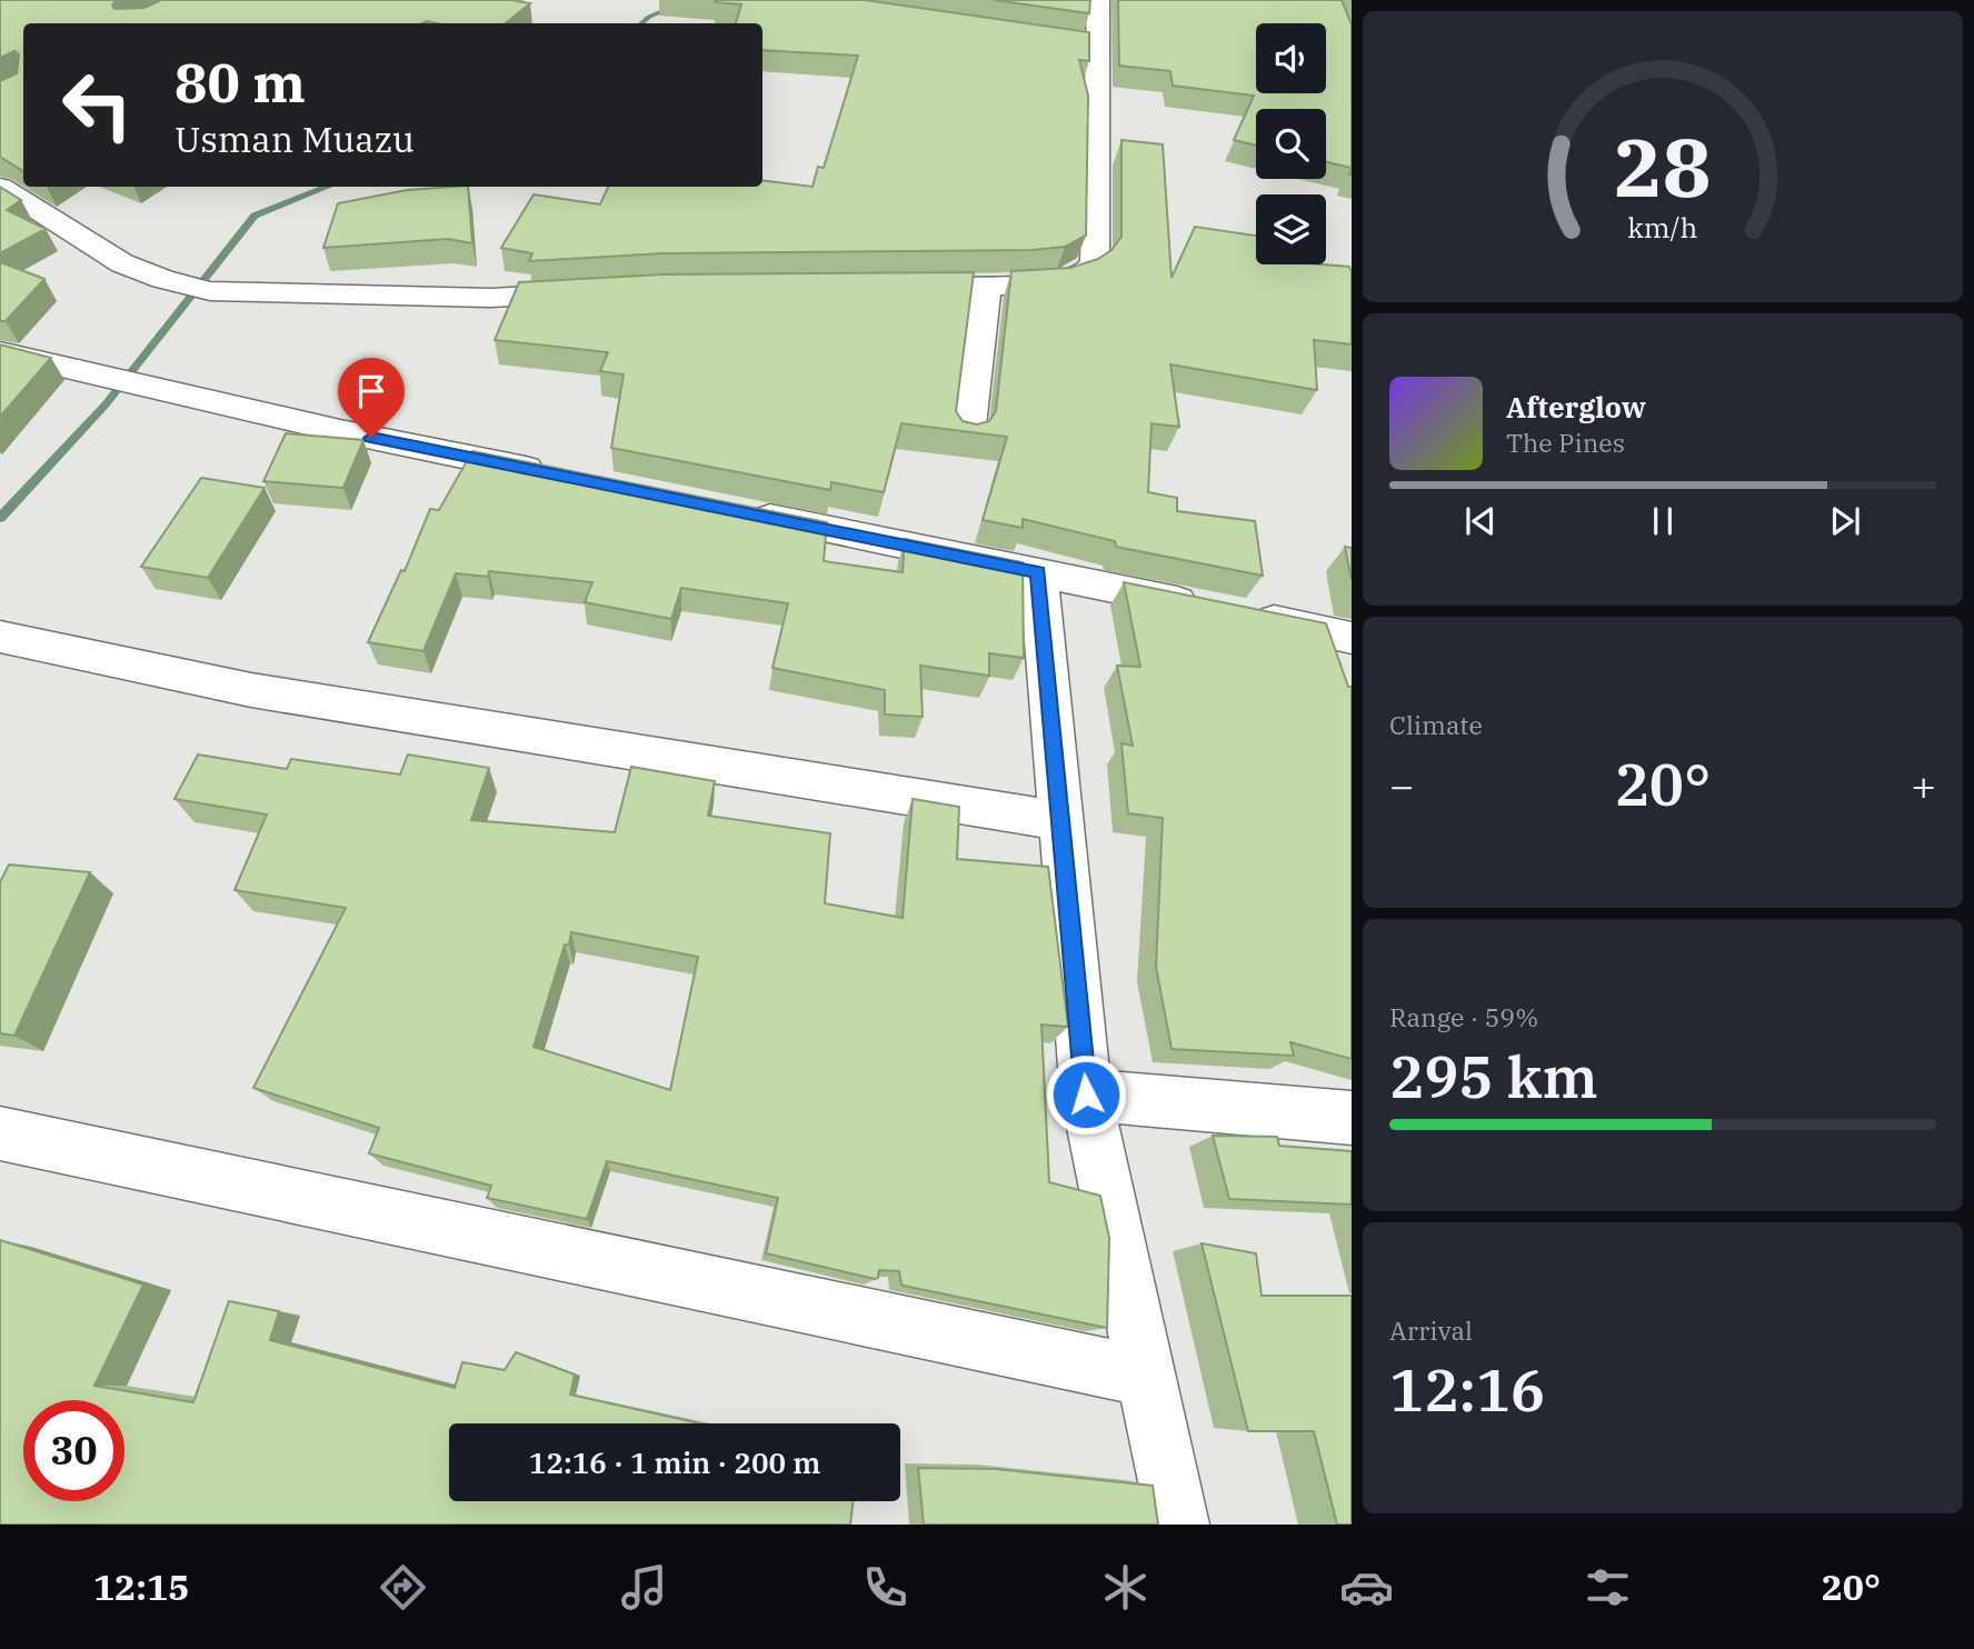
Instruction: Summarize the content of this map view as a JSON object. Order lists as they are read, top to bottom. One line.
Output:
{"page":{"turn":["80 m","Usman Muazu"],"song":["Afterglow","The Pines"],"tile":["Climate",["Range · 59%","295 km"],["Arrival","12:16"]],"heat":["−","20°","+"],"limit":"30","trip":"12:16 · 1 min · 200 m","tabs":["12:15","20°"],"gauge":["28","km/h"]}}
